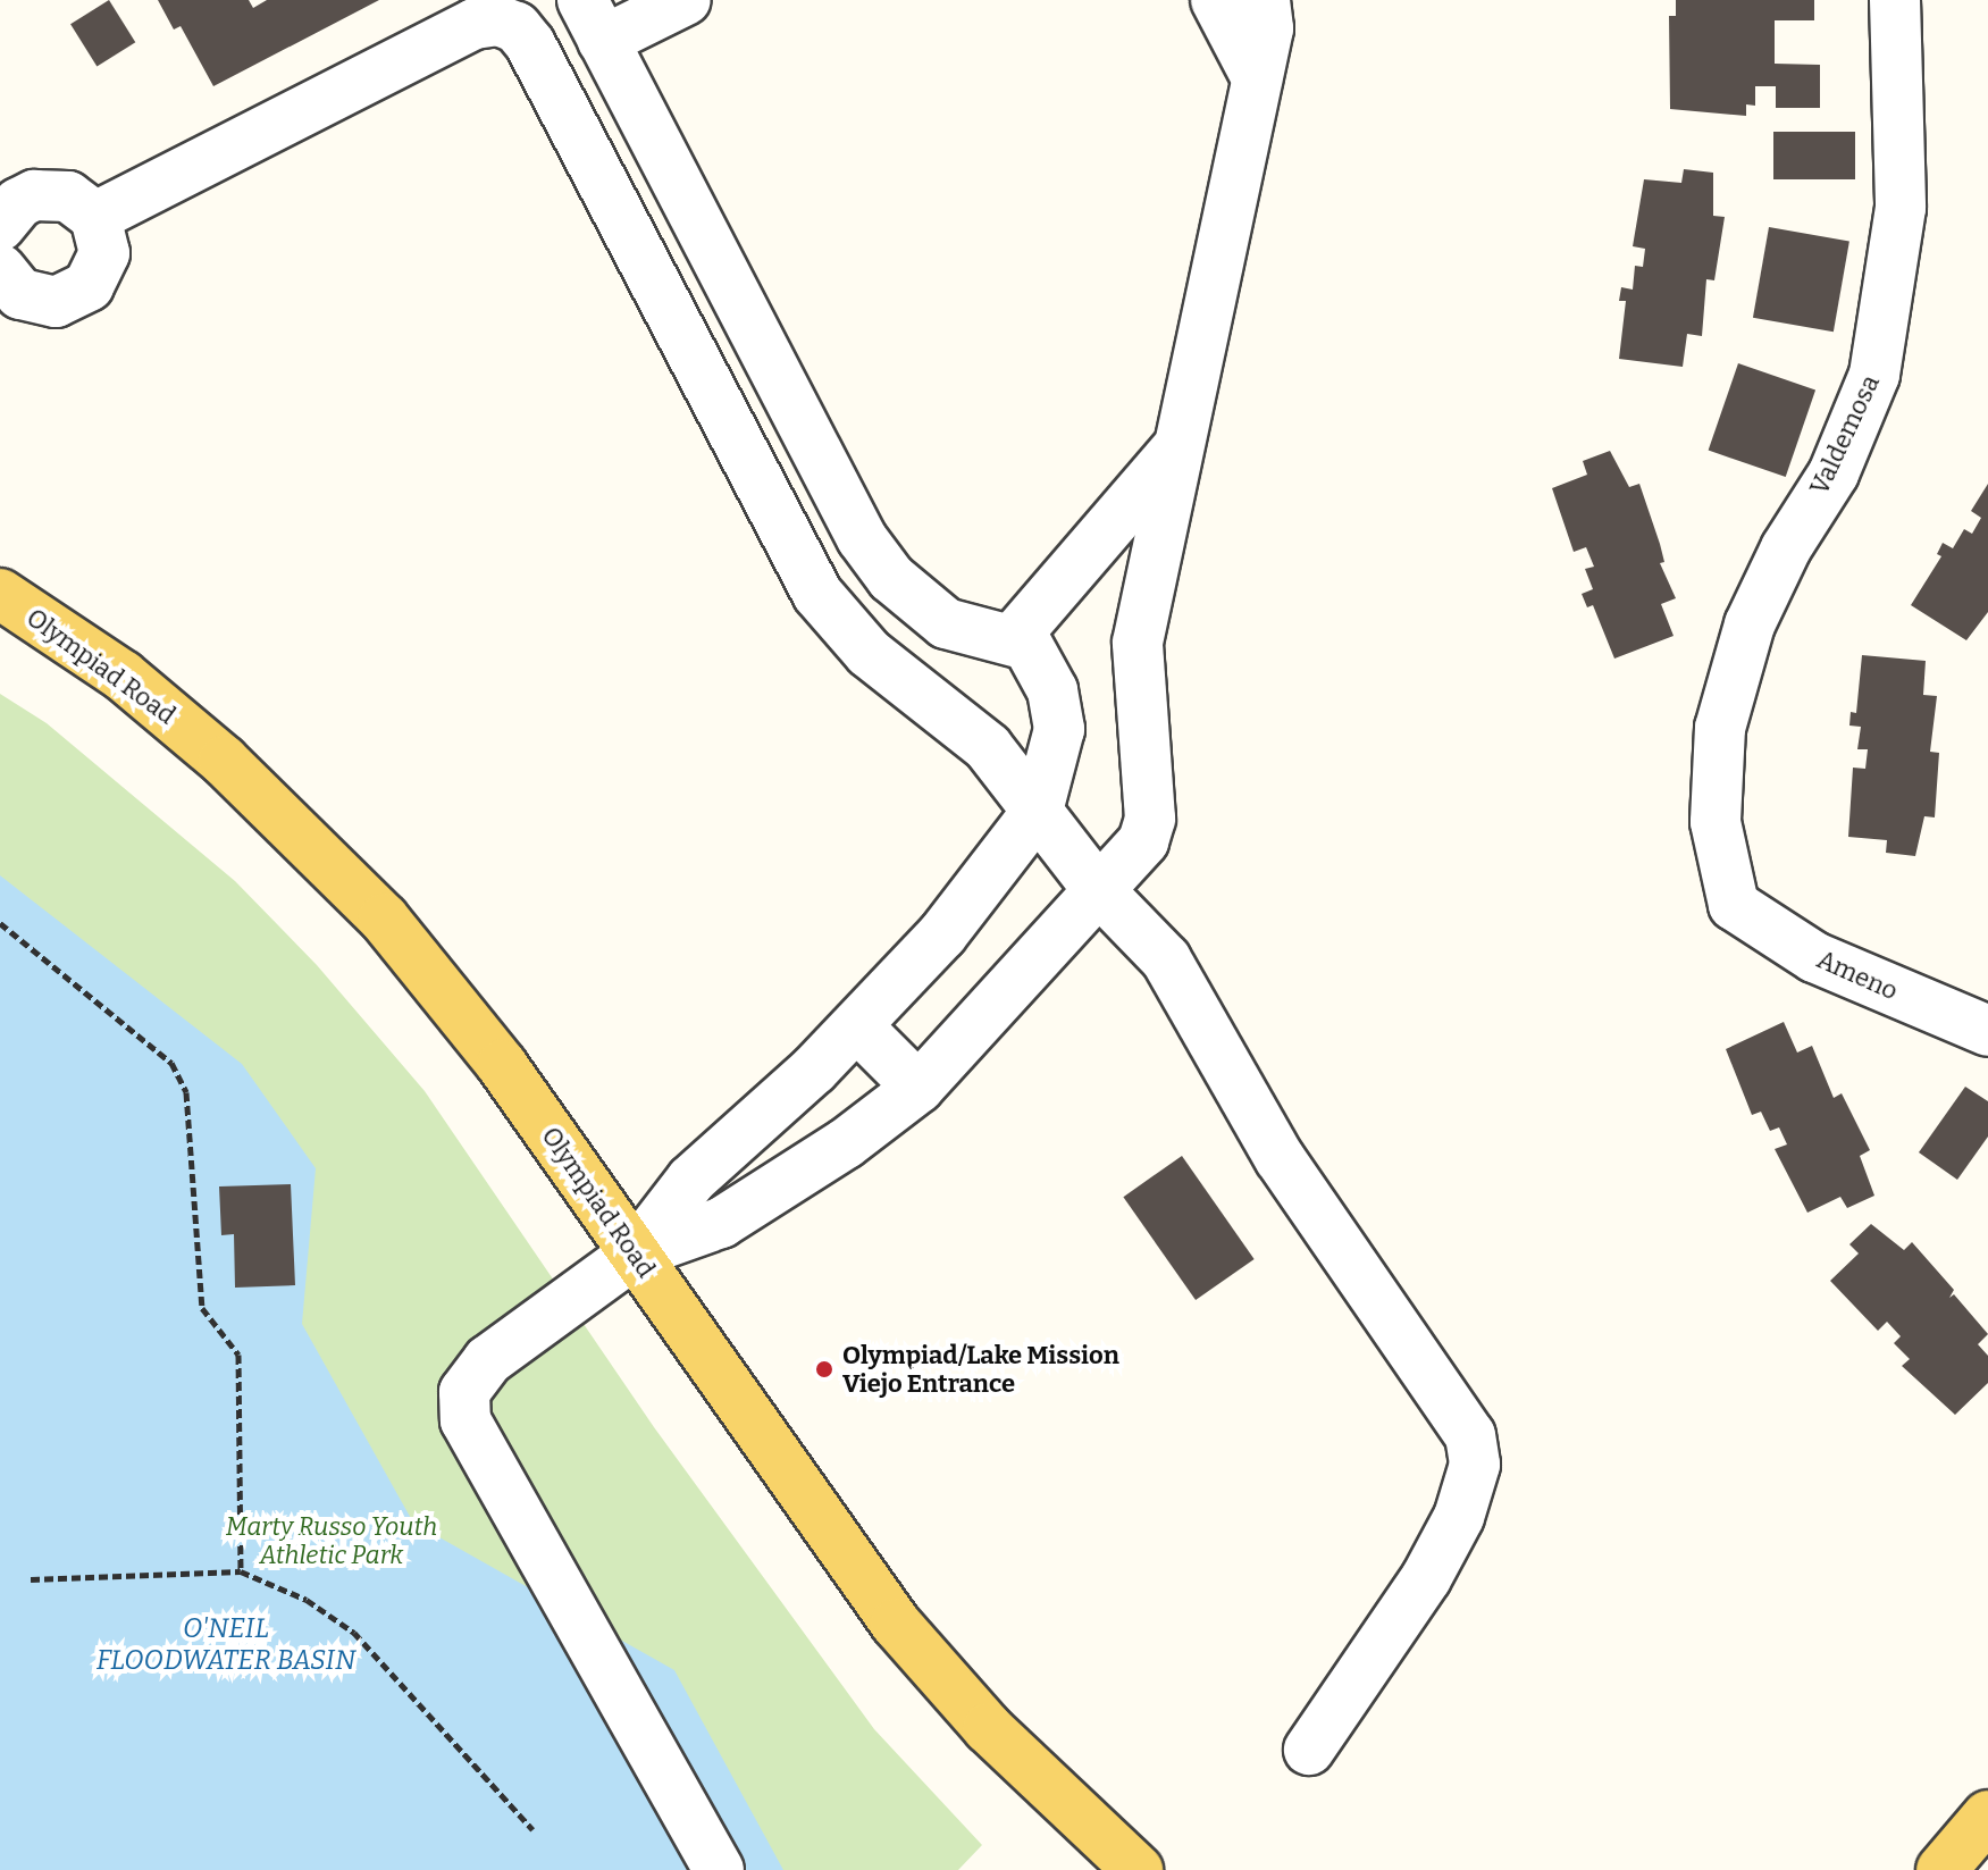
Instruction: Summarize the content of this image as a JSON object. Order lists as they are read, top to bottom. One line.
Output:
{"streets":{"main road":["Olympiad Road"],"street":["Valdemosa","Ameno"]},"crossings":[["Valdemosa","Ameno"]],"water":["O'NEIL FLOODWATER BASIN"],"parks":["Marty Russo Youth Athletic Park"],"places":["Olympiad/Lake Mission Viejo Entrance"]}
